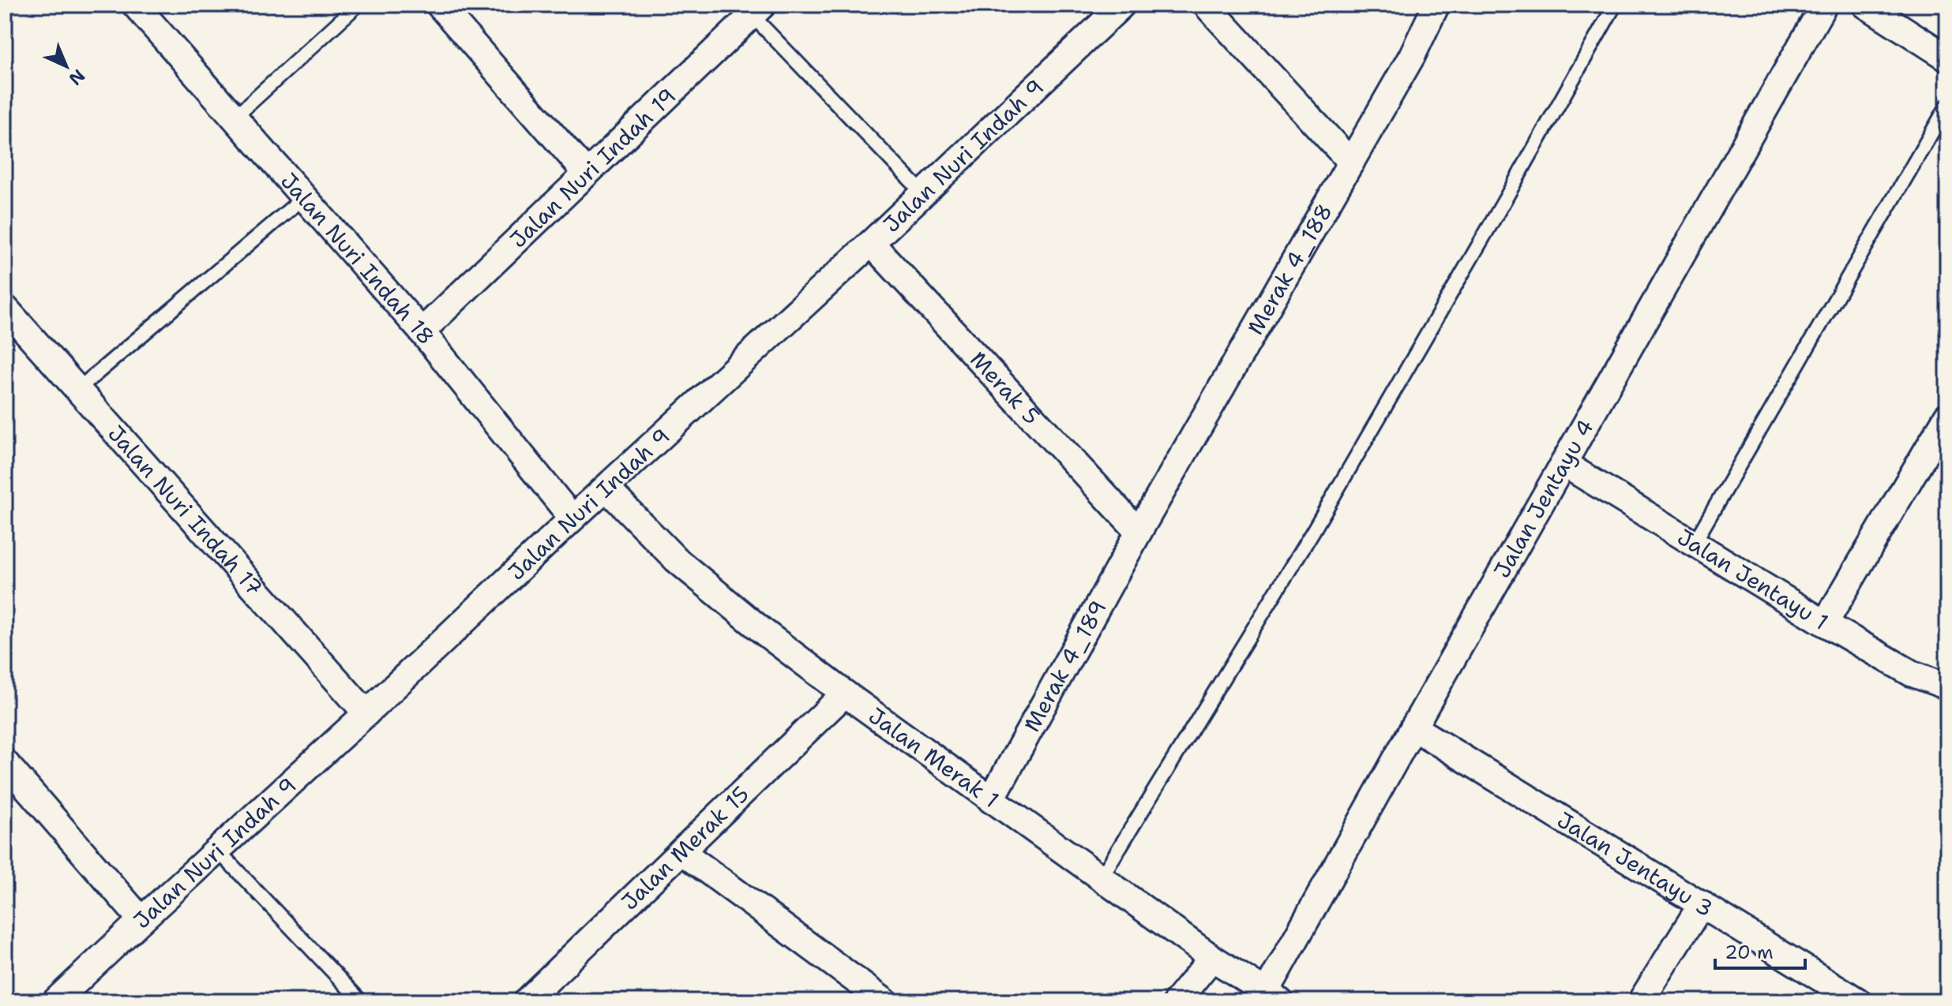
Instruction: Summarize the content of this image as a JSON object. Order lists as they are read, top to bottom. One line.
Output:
{"streets":{"street":["Jalan Nuri Indah 9","Jalan Nuri Indah 19","Jalan Nuri Indah 18","Merak 4_188","Merak 5","Jalan Jentayu 4","Jalan Nuri Indah 17","Jalan Jentayu 1","Merak 4_189","Jalan Merak 1","Jalan Merak 15","Jalan Jentayu 3"]},"crossings":[["Jalan Nuri Indah 9","Jalan Nuri Indah 18"],["Jalan Nuri Indah 9","Merak 5"],["Jalan Nuri Indah 9","Jalan Nuri Indah 17"],["Jalan Nuri Indah 9","Jalan Merak 1"],["Jalan Nuri Indah 19","Jalan Nuri Indah 18"],["Merak 4_188","Merak 5"],["Merak 4_188","Merak 4_189"],["Merak 5","Merak 4_189"],["Jalan Jentayu 4","Jalan Jentayu 1"],["Jalan Jentayu 4","Jalan Merak 1"],["Jalan Jentayu 4","Jalan Jentayu 3"],["Merak 4_189","Jalan Merak 1"],["Jalan Merak 1","Jalan Merak 15"]],"scale_bar":"20 m","north":"bottom right"}
